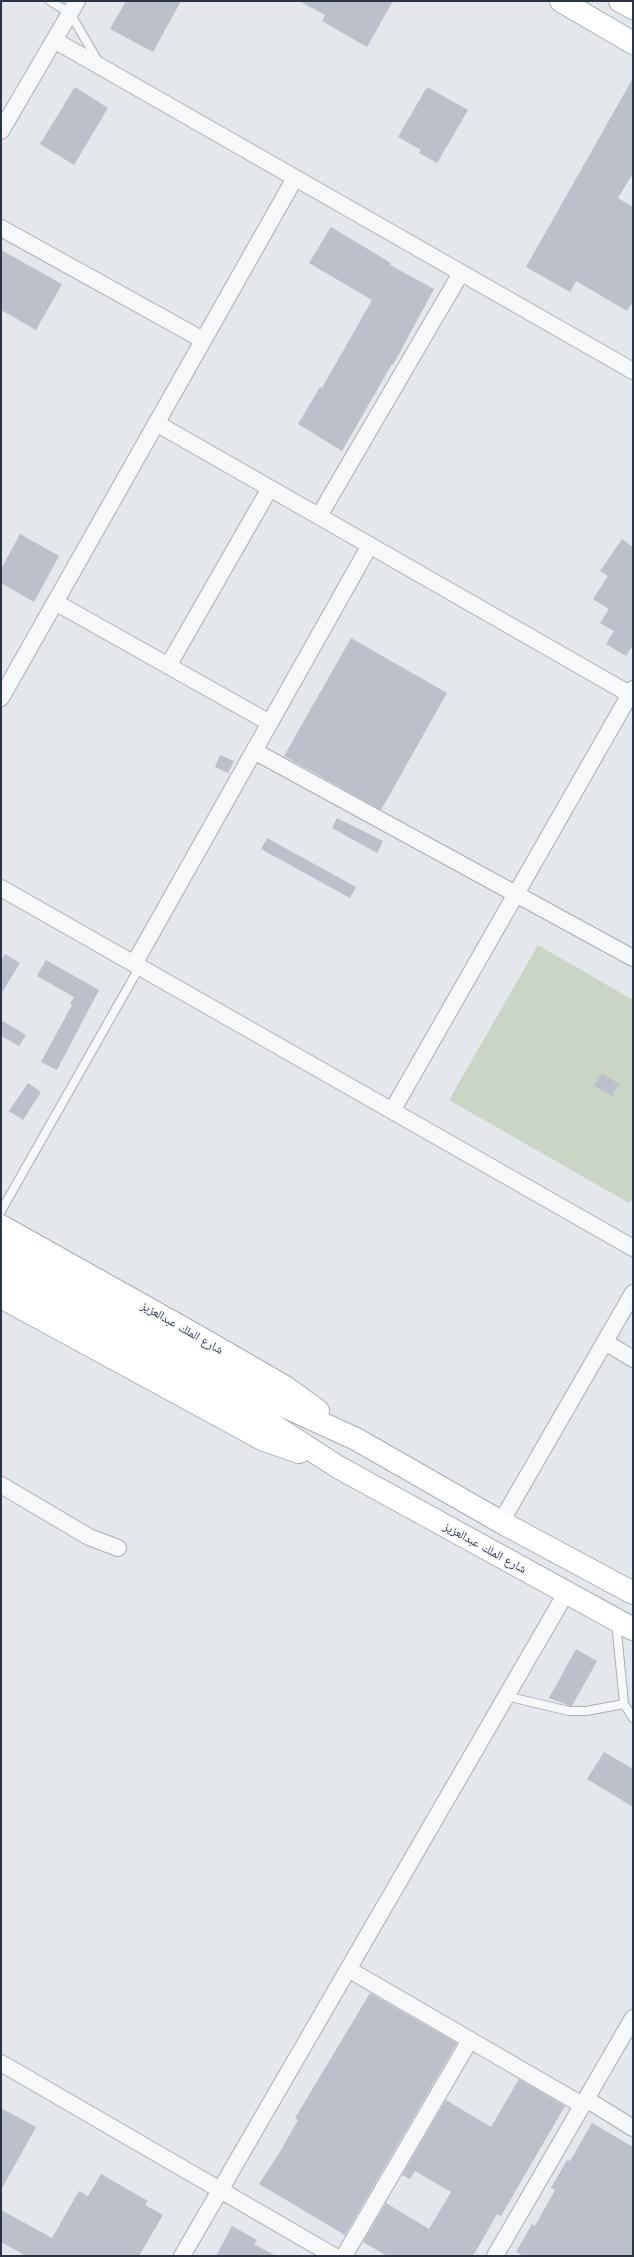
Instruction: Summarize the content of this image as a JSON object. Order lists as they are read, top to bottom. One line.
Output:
{"streets":{"street":["شارع الملك عبدالعزيز"]}}
